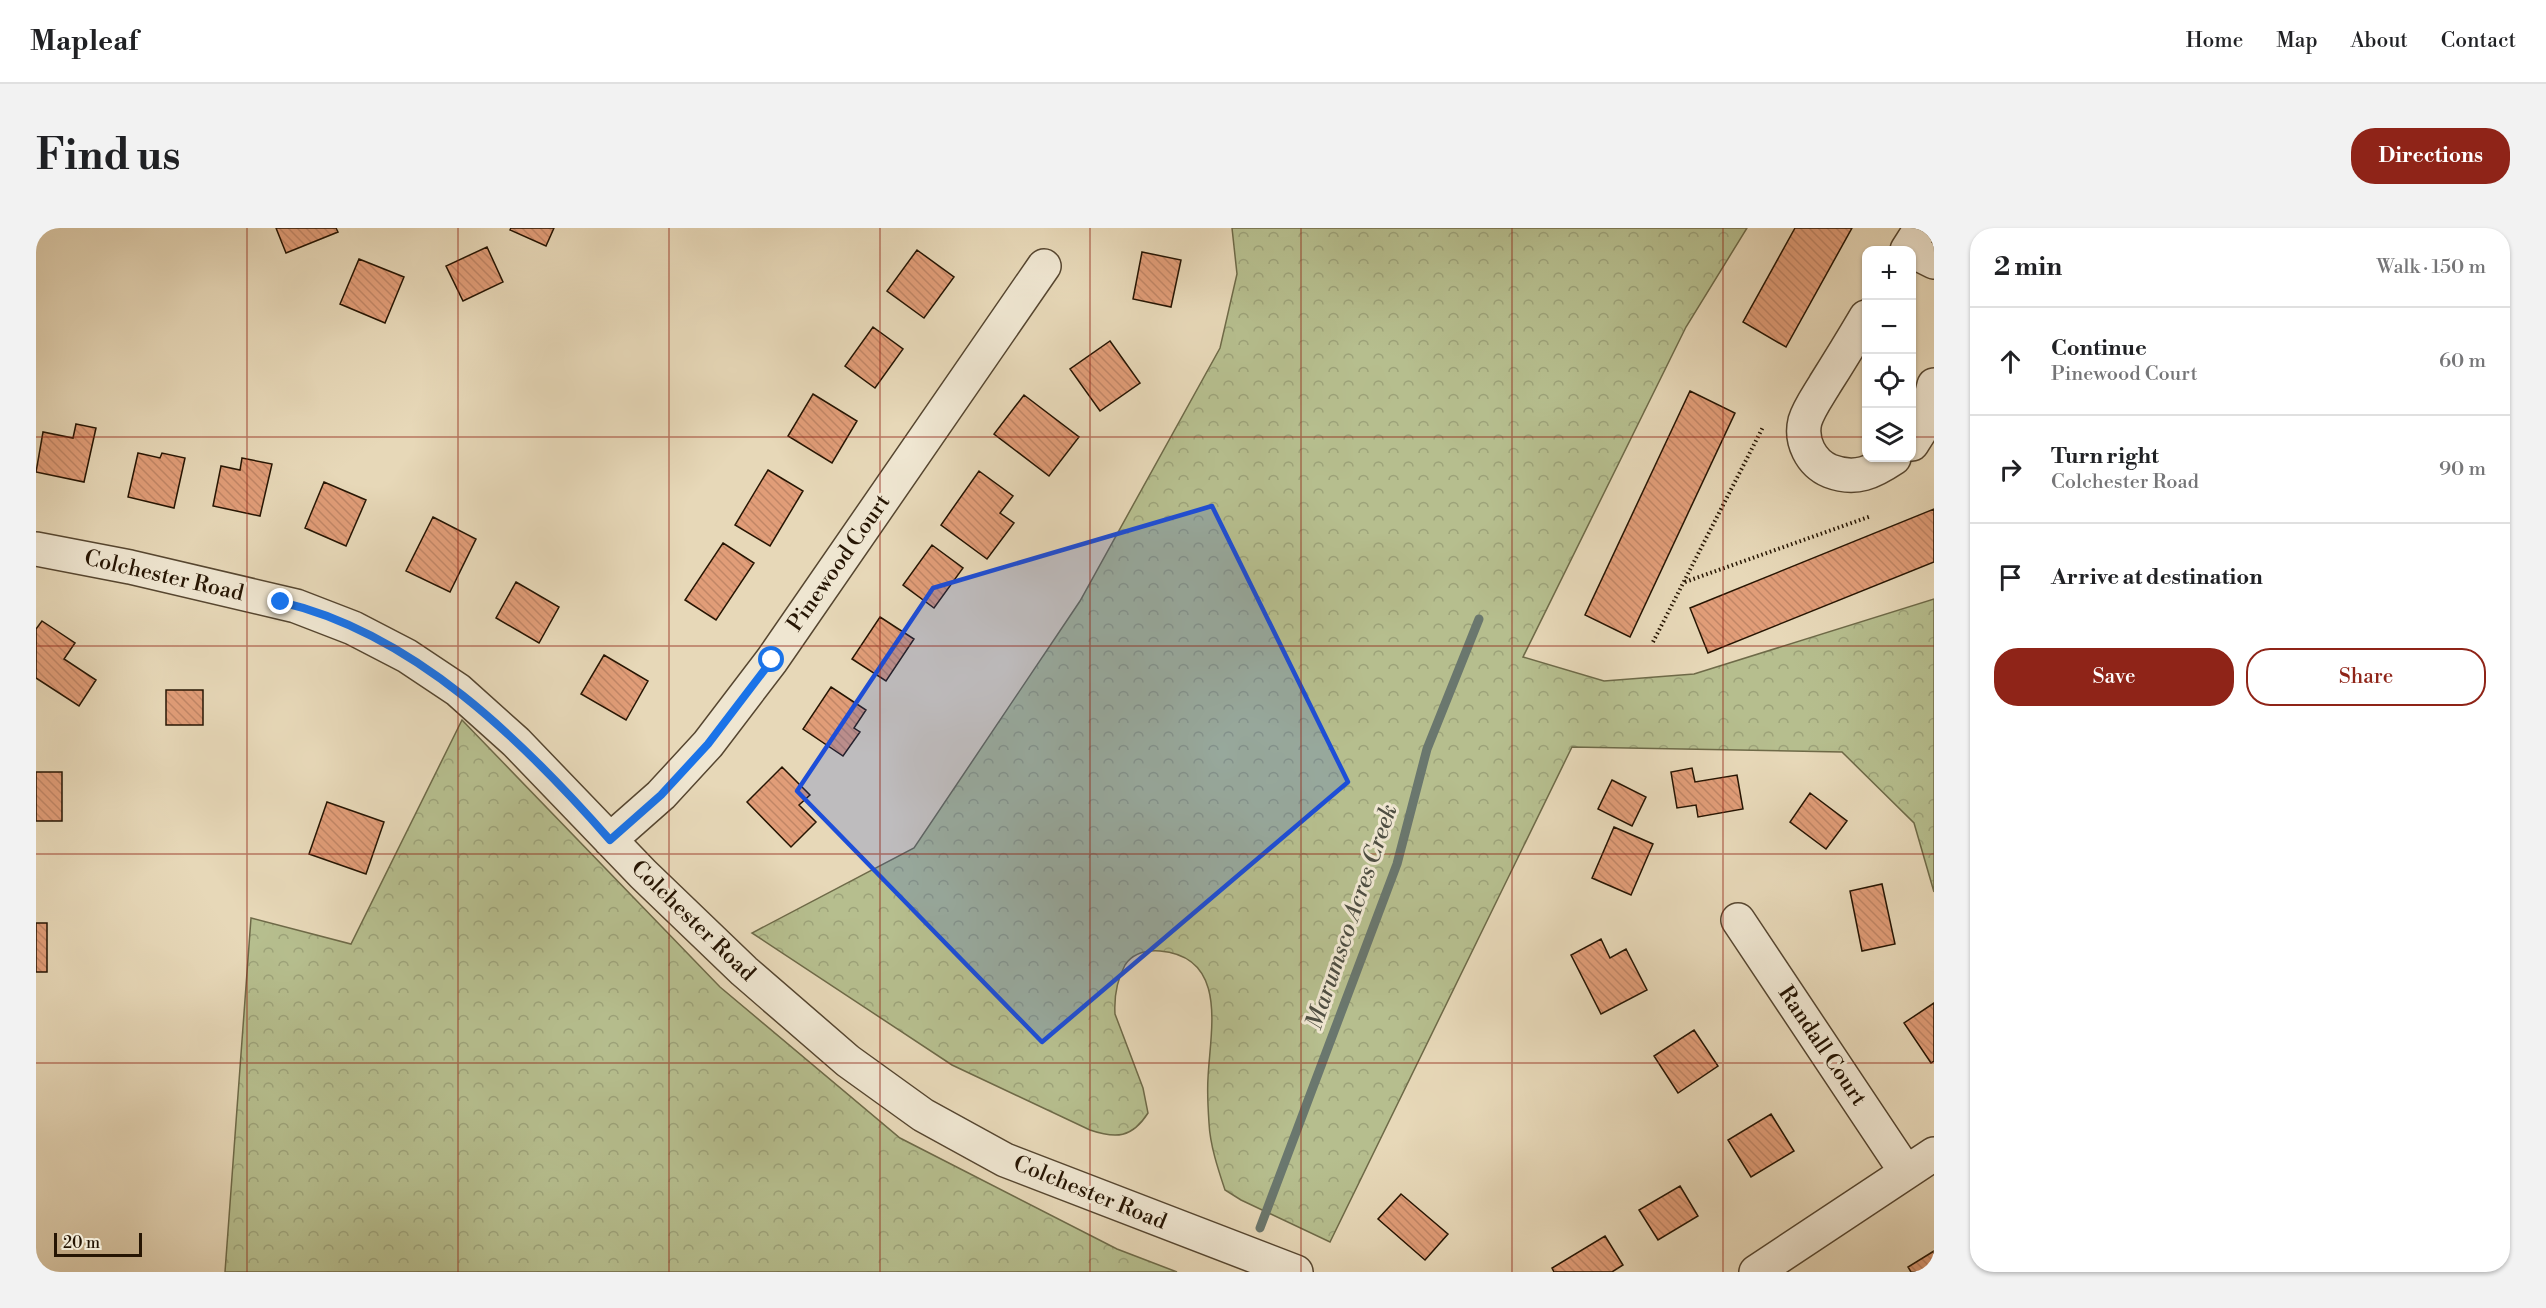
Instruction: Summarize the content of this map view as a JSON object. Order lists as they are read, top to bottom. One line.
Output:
{"streets":{"street":["Pinewood Court","Colchester Road","Randall Court"]},"crossings":[["Pinewood Court","Colchester Road"]],"water":["Marumsco Acres Creek"],"scale_bar":"20 m","page":{"header":"Mapleaf","nav":["Home","Map","About","Contact"],"buttons":["Directions",["Save","Share"]],"title":"Find us","heading":["2 min","Walk · 150 m"],"map_buttons":["+","−"],"list":[["Continue","Pinewood Court","60 m"],["Turn right","Colchester Road","90 m"],"Arrive at destination"],"scale":"20 m"}}
